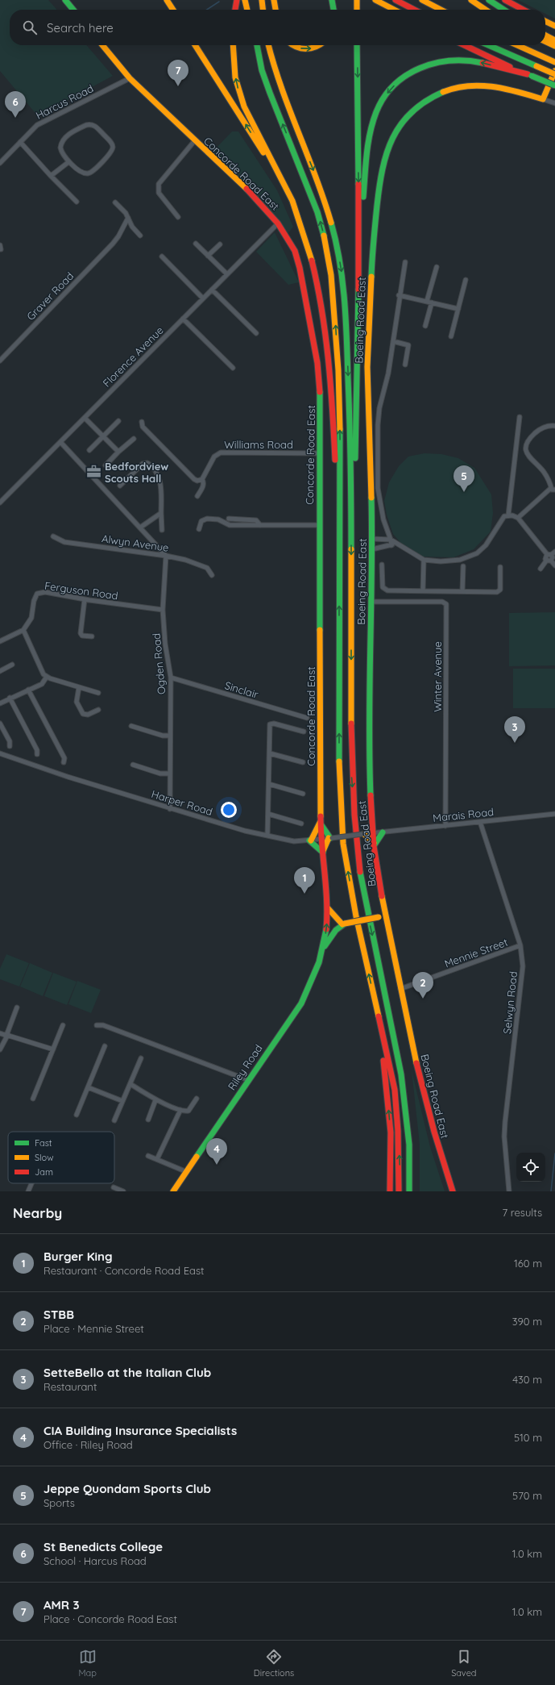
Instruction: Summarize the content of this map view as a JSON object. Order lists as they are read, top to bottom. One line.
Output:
{"streets":{"main road":["Concorde Road East","Boeing Road East","Riley Road"],"street":["Harcus Road","Graver Road","Florence Avenue","Williams Road","Alwyn Avenue","Ferguson Road","Ogden Road","Winter Avenue","Sinclair","Harper Road","Marais Road","Mennie Street","Selwyn Road"]},"crossings":[["Harcus Road","Concorde Road East"],["Concorde Road East","Florence Avenue"],["Concorde Road East","Williams Road"],["Concorde Road East","Harper Road"],["Concorde Road East","Riley Road"],["Boeing Road East","Winter Avenue"],["Boeing Road East","Harper Road"],["Boeing Road East","Marais Road"],["Boeing Road East","Mennie Street"],["Alwyn Avenue","Ogden Road"],["Ferguson Road","Ogden Road"],["Ogden Road","Sinclair"],["Ogden Road","Harper Road"],["Winter Avenue","Marais Road"],["Harper Road","Marais Road"],["Marais Road","Selwyn Road"],["Mennie Street","Selwyn Road"]],"places":{"office":["Bedfordview Scouts Hall"]},"legend":["Fast","Slow","Jam"],"page":{"search":"Search here","pins":["7","6","5","3","1","2","4"],"heading":["Nearby","7 results"],"list":[{"mark":"1","name":"Burger King","note":"Restaurant · Concorde Road East","value":"160 m"},{"mark":"2","name":"STBB","note":"Place · Mennie Street","value":"390 m"},{"mark":"3","name":"SetteBello at the Italian Club","note":"Restaurant","value":"430 m"},{"mark":"4","name":"CIA Building Insurance Specialists","note":"Office · Riley Road","value":"510 m"},{"mark":"5","name":"Jeppe Quondam Sports Club","note":"Sports","value":"570 m"},{"mark":"6","name":"St Benedicts College","note":"School · Harcus Road","value":"1.0 km"},{"mark":"7","name":"AMR 3","note":"Place · Concorde Road East","value":"1.0 km"}],"nav":["Map","Directions","Saved"]}}
